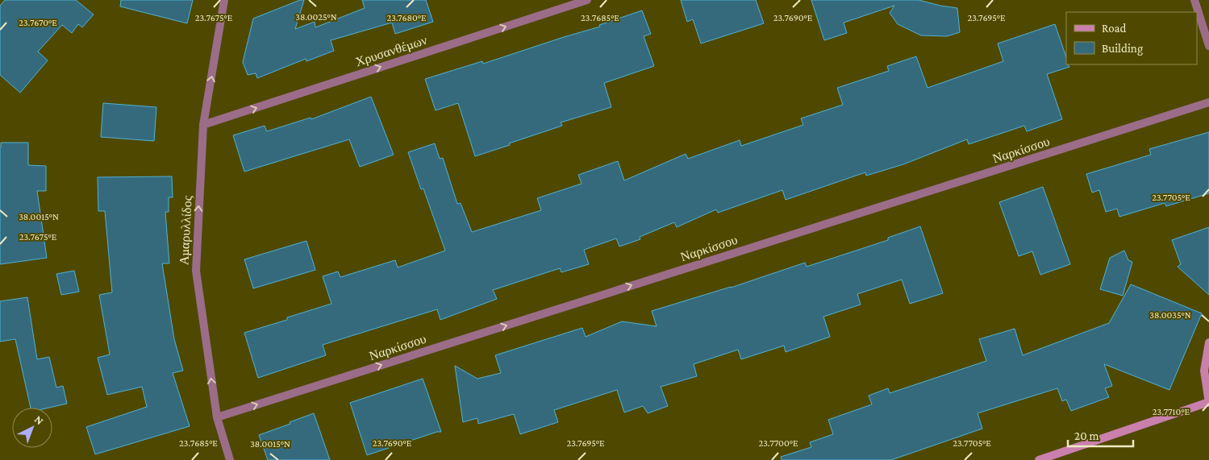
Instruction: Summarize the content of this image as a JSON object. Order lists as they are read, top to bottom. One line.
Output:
{"streets":{"street":["Χρυσανθέμων","Ναρκίσσου","Αμαρυλλίδος"]},"crossings":[["Χρυσανθέμων","Αμαρυλλίδος"],["Ναρκίσσου","Αμαρυλλίδος"]],"one_way":["Χρυσανθέμων","Ναρκίσσου","Αμαρυλλίδος"],"legend":["Road","Building"],"scale_bar":"20 m","north":"top right","coordinates":["38.0025°N","23.7675°E","23.7680°E","23.7685°E","23.7690°E","23.7695°E","23.7670°E","23.7705°E","38.0015°N","38.0035°N","23.7710°E","23.7700°E"]}
